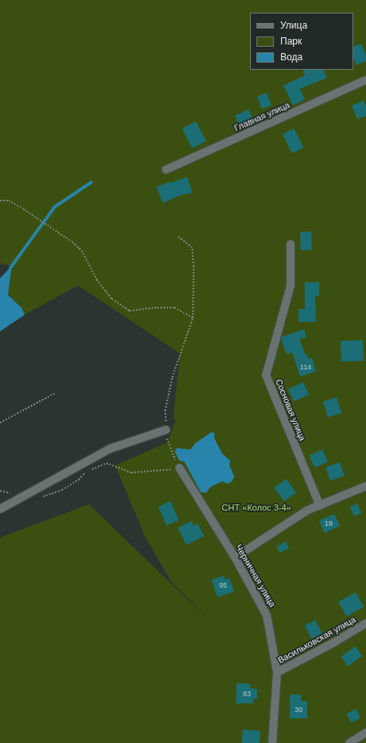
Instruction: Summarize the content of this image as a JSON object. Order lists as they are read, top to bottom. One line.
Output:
{"streets":{"street":["Главная улица","Сосновая улица","Черничная улица","Васильковская улица"]},"crossings":[["Черничная улица","Васильковская улица"]],"parks":["СНТ «Колос 3-4»"],"house_numbers":["114","18","95","83","30"],"legend":["Улица","Парк","Вода"]}
